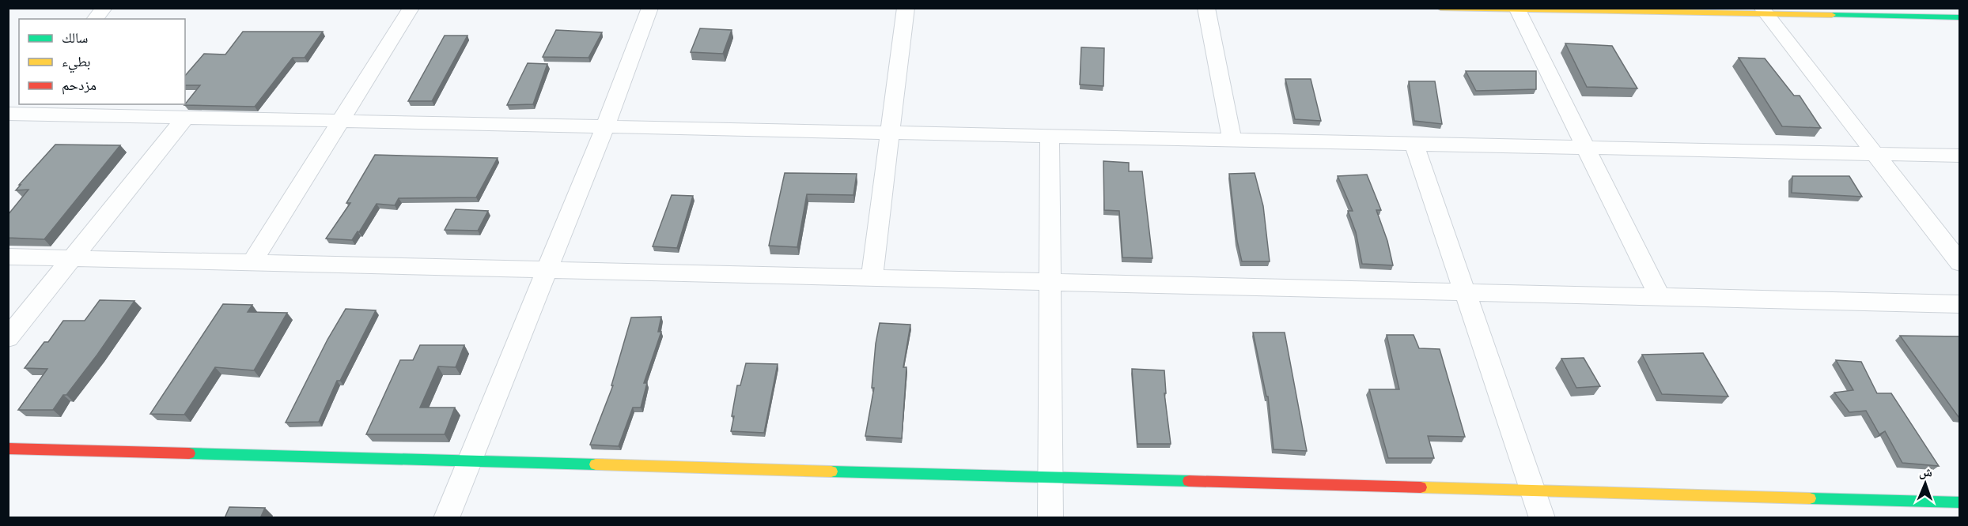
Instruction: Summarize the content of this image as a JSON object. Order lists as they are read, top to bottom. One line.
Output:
{"legend":["سالك","بطيء","مزدحم"],"north":"top"}
